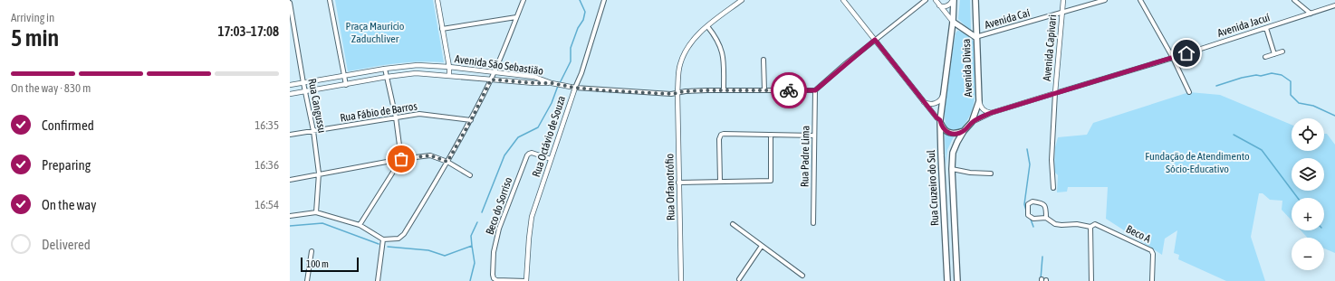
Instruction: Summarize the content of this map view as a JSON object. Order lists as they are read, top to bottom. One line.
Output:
{"streets":{"main road":["Avenida Divisa","Rua Cruzeiro do Sul"],"street":["Avenida Caí","Avenida Jacuí","Avenida Capivari","Avenida São Sebastião","Rua Cangussu","Rua Fábio de Barros","Rua Octávio de Souza","Rua Padre Lima","Rua Orfanotrófio","Beco do Sorriso","Beco A"]},"crossings":[["Avenida Caí","Avenida Capivari"],["Avenida Caí","Avenida Divisa"],["Avenida Jacuí","Avenida Capivari"],["Avenida Jacuí","Avenida Divisa"],["Avenida São Sebastião","Rua Cangussu"],["Avenida Divisa","Rua Cruzeiro do Sul"],["Rua Cangussu","Rua Fábio de Barros"],["Rua Octávio de Souza","Beco do Sorriso"]],"parks":["Praça Mauricio Zaduchliver","Fundação de Atendimento Sócio-Educativo"],"scale_bar":"100 m","page":{"heading":["5 min","Arriving in","17:03–17:08"],"bar":"On the way · 830 m","list":[["Confirmed","16:35"],["Preparing","16:36"],["On the way","16:54"],"Delivered"],"map_buttons":["+","−"],"scale":"100 m"}}
